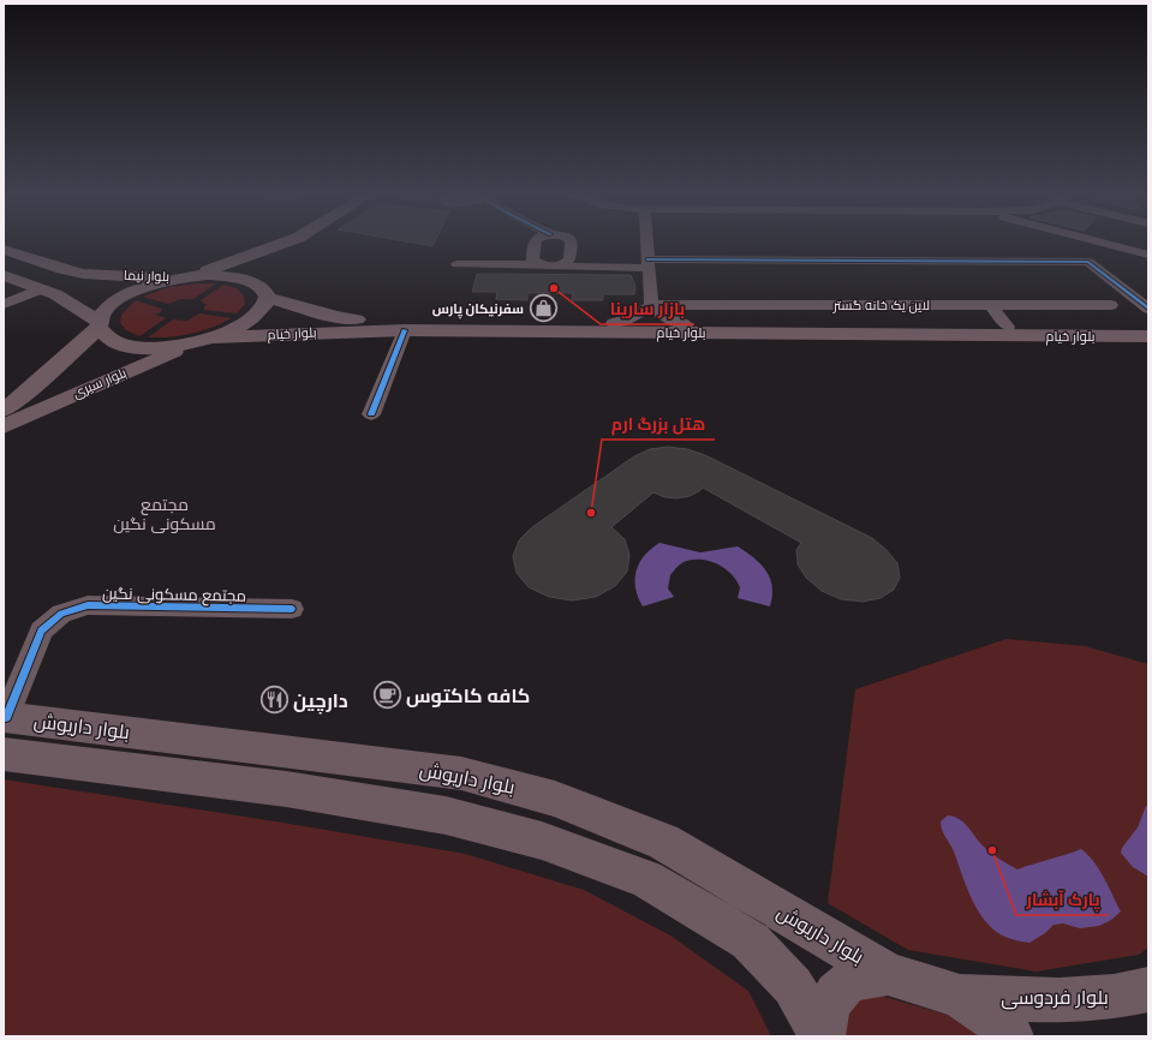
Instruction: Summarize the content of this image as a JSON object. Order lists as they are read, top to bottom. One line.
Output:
{"streets":{"main road":["بلوار نیما","بلوار خیام","بلوار سیری","بلوار داریوش","بلوار فردوسی"],"street":["لاین یک خانه گستر","مجتمع مسکونی نگین"]},"crossings":[["بلوار نیما","بلوار خیام"],["بلوار خیام","بلوار سیری"],["مجتمع مسکونی نگین","بلوار داریوش"]],"districts":["مجتمع مسکونی نگین"],"places":{"other":["بازار سارینا","هتل بزرگ ارم","پارک آبشار"],"shop":["سفرنیکان پارس"],"cafe":["کافه کاکتوس"],"restaurant":["دارچین"]}}
